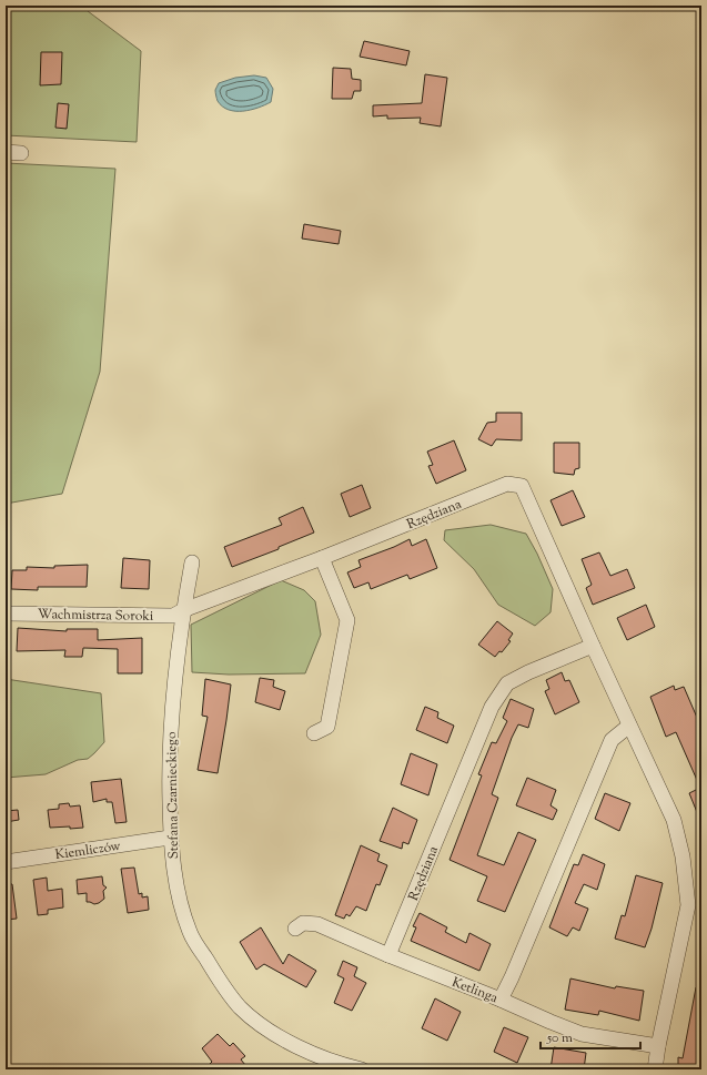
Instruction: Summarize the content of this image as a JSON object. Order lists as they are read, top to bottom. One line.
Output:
{"streets":{"street":["Rzędziana","Wachmistrza Soroki","Stefana Czarnieckiego","Kiemliczów","Ketlinga"]},"crossings":[["Rzędziana","Wachmistrza Soroki"],["Rzędziana","Stefana Czarnieckiego"],["Rzędziana","Ketlinga"],["Wachmistrza Soroki","Stefana Czarnieckiego"],["Stefana Czarnieckiego","Kiemliczów"]],"scale_bar":"50 m"}
